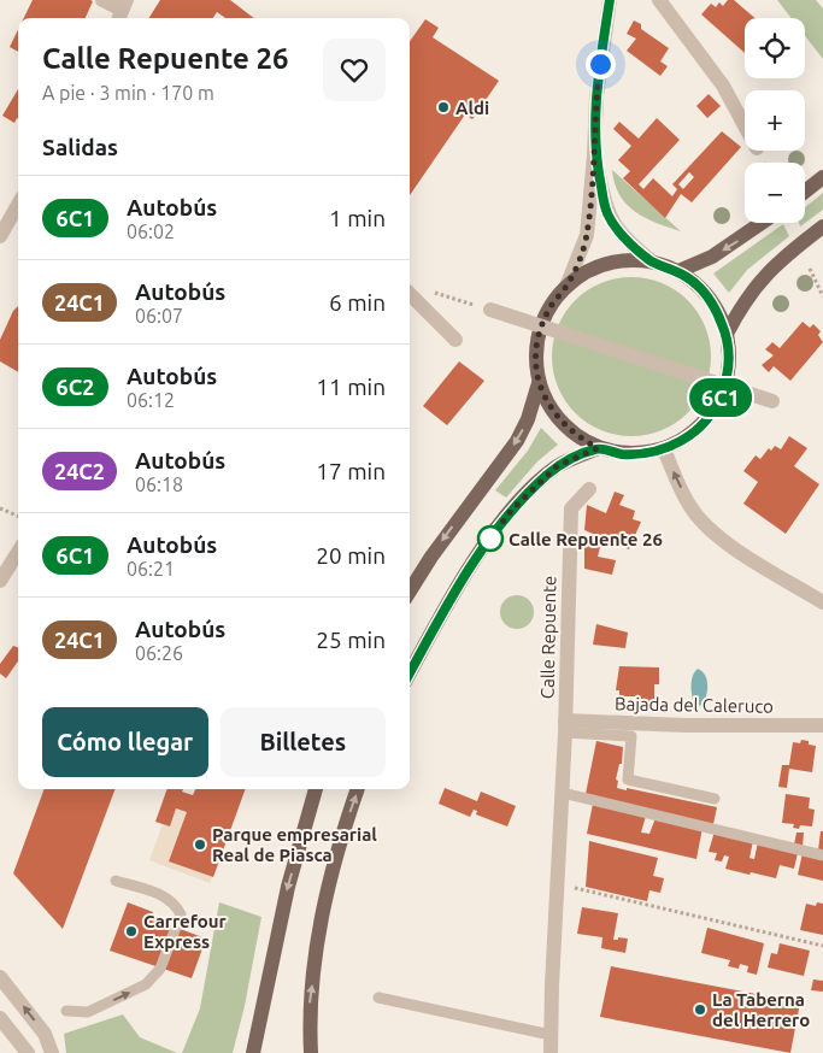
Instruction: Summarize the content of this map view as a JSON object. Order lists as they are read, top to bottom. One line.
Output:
{"streets":{"street":["Calle Repuente","Bajada del Caleruco"]},"crossings":[["Calle Repuente","Bajada del Caleruco"]],"places":["Aldi","Calle Repuente 26","Parque empresarial Real de Piasca","Carrefour Express","La Taberna del Herrero"],"lines":["bus line 6C1"],"page":{"on_map":"6C1","map_buttons":["+","−"],"heading":[["Calle Repuente 26","A pie · 3 min · 170 m"],"Salidas"],"list":[{"mark":"6C1","name":"Autobús","note":"06:02","value":"1 min"},{"mark":"24C1","name":"Autobús","note":"06:07","value":"6 min"},{"mark":"6C2","name":"Autobús","note":"06:12","value":"11 min"},{"mark":"24C2","name":"Autobús","note":"06:18","value":"17 min"},{"mark":"6C1","name":"Autobús","note":"06:21","value":"20 min"},{"mark":"24C1","name":"Autobús","note":"06:26","value":"25 min"}],"buttons":["Cómo llegar","Billetes"]}}
